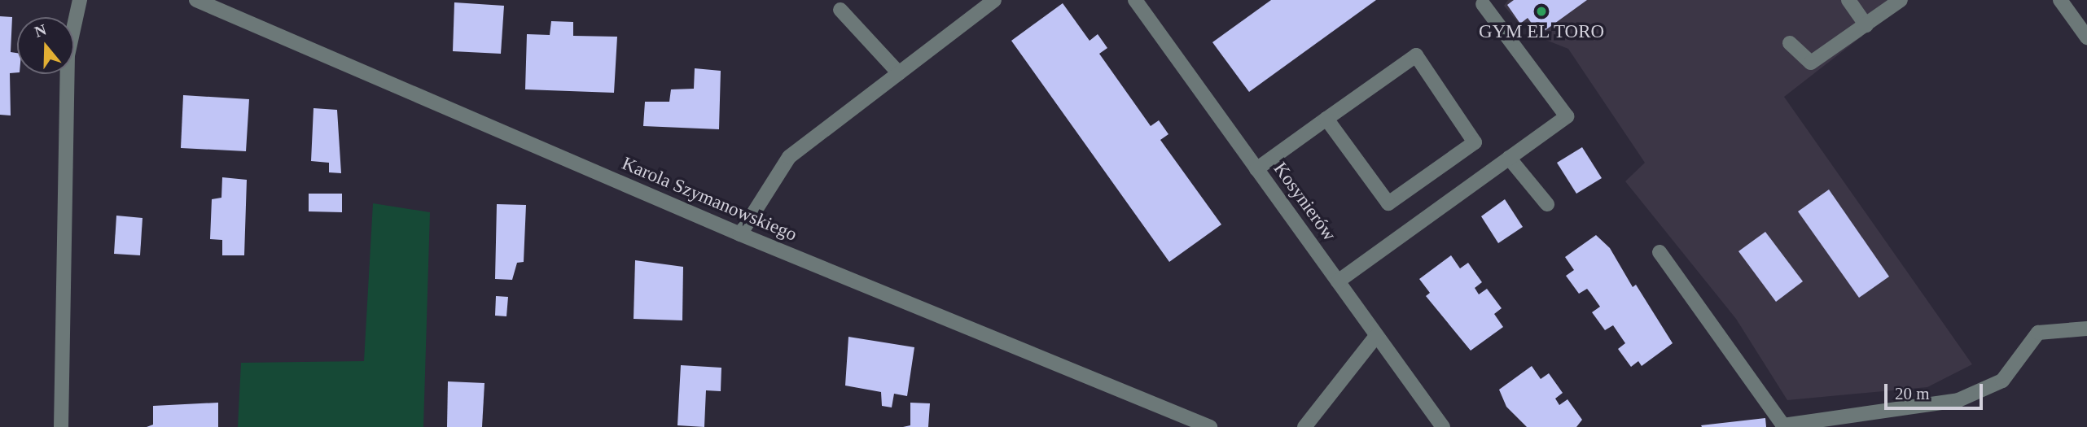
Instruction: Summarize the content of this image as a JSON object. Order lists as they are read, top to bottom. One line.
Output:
{"streets":{"street":["Karola Szymanowskiego","Kosynierów"]},"places":["GYM EL TORO"],"scale_bar":"20 m","north":"top"}
